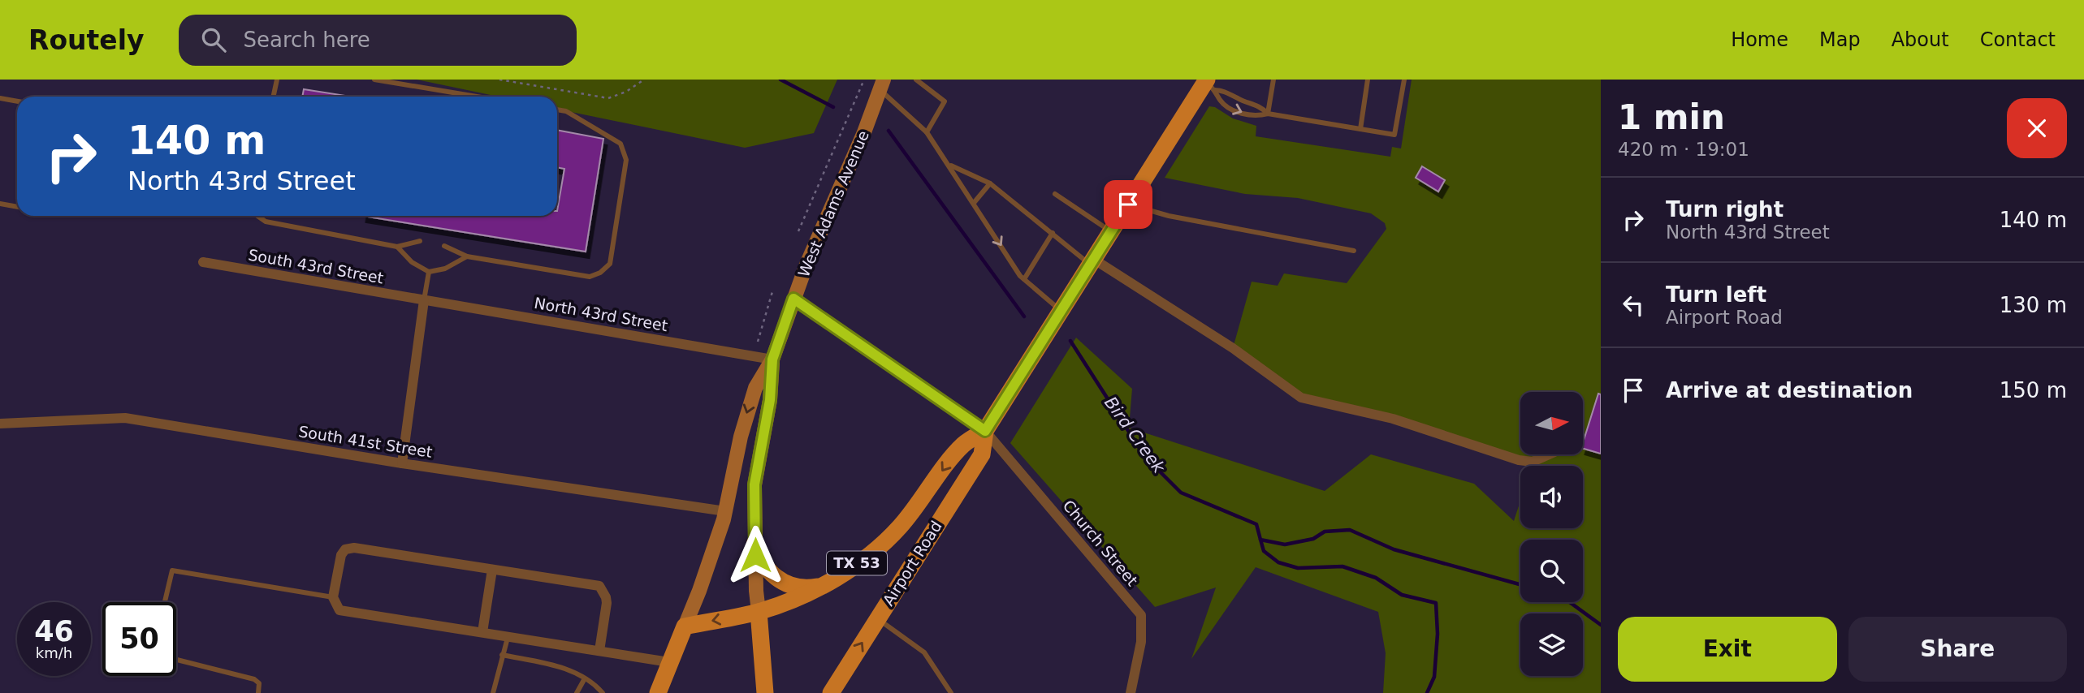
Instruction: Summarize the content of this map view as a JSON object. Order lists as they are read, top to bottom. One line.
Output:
{"streets":{"main road":["West Adams Avenue","TX 53","Airport Road"],"street":["South 43rd Street","North 43rd Street","South 41st Street","Church Street"]},"crossings":[["West Adams Avenue","North 43rd Street"],["West Adams Avenue","South 41st Street"],["West Adams Avenue","Airport Road"],["South 43rd Street","North 43rd Street"],["Church Street","Airport Road"]],"water":["Bird Creek"],"north":"right","page":{"header":"Routely","search":"Search here","nav":["Home","Map","About","Contact"],"heading":["1 min","420 m · 19:01"],"turn":["140 m","North 43rd Street"],"list":[{"name":"Turn right","note":"North 43rd Street","value":"140 m"},{"name":"Turn left","note":"Airport Road","value":"130 m"},{"name":"Arrive at destination","value":"150 m"}],"speed":"46 km/h","limit":"50","buttons":["Exit","Share"]}}
